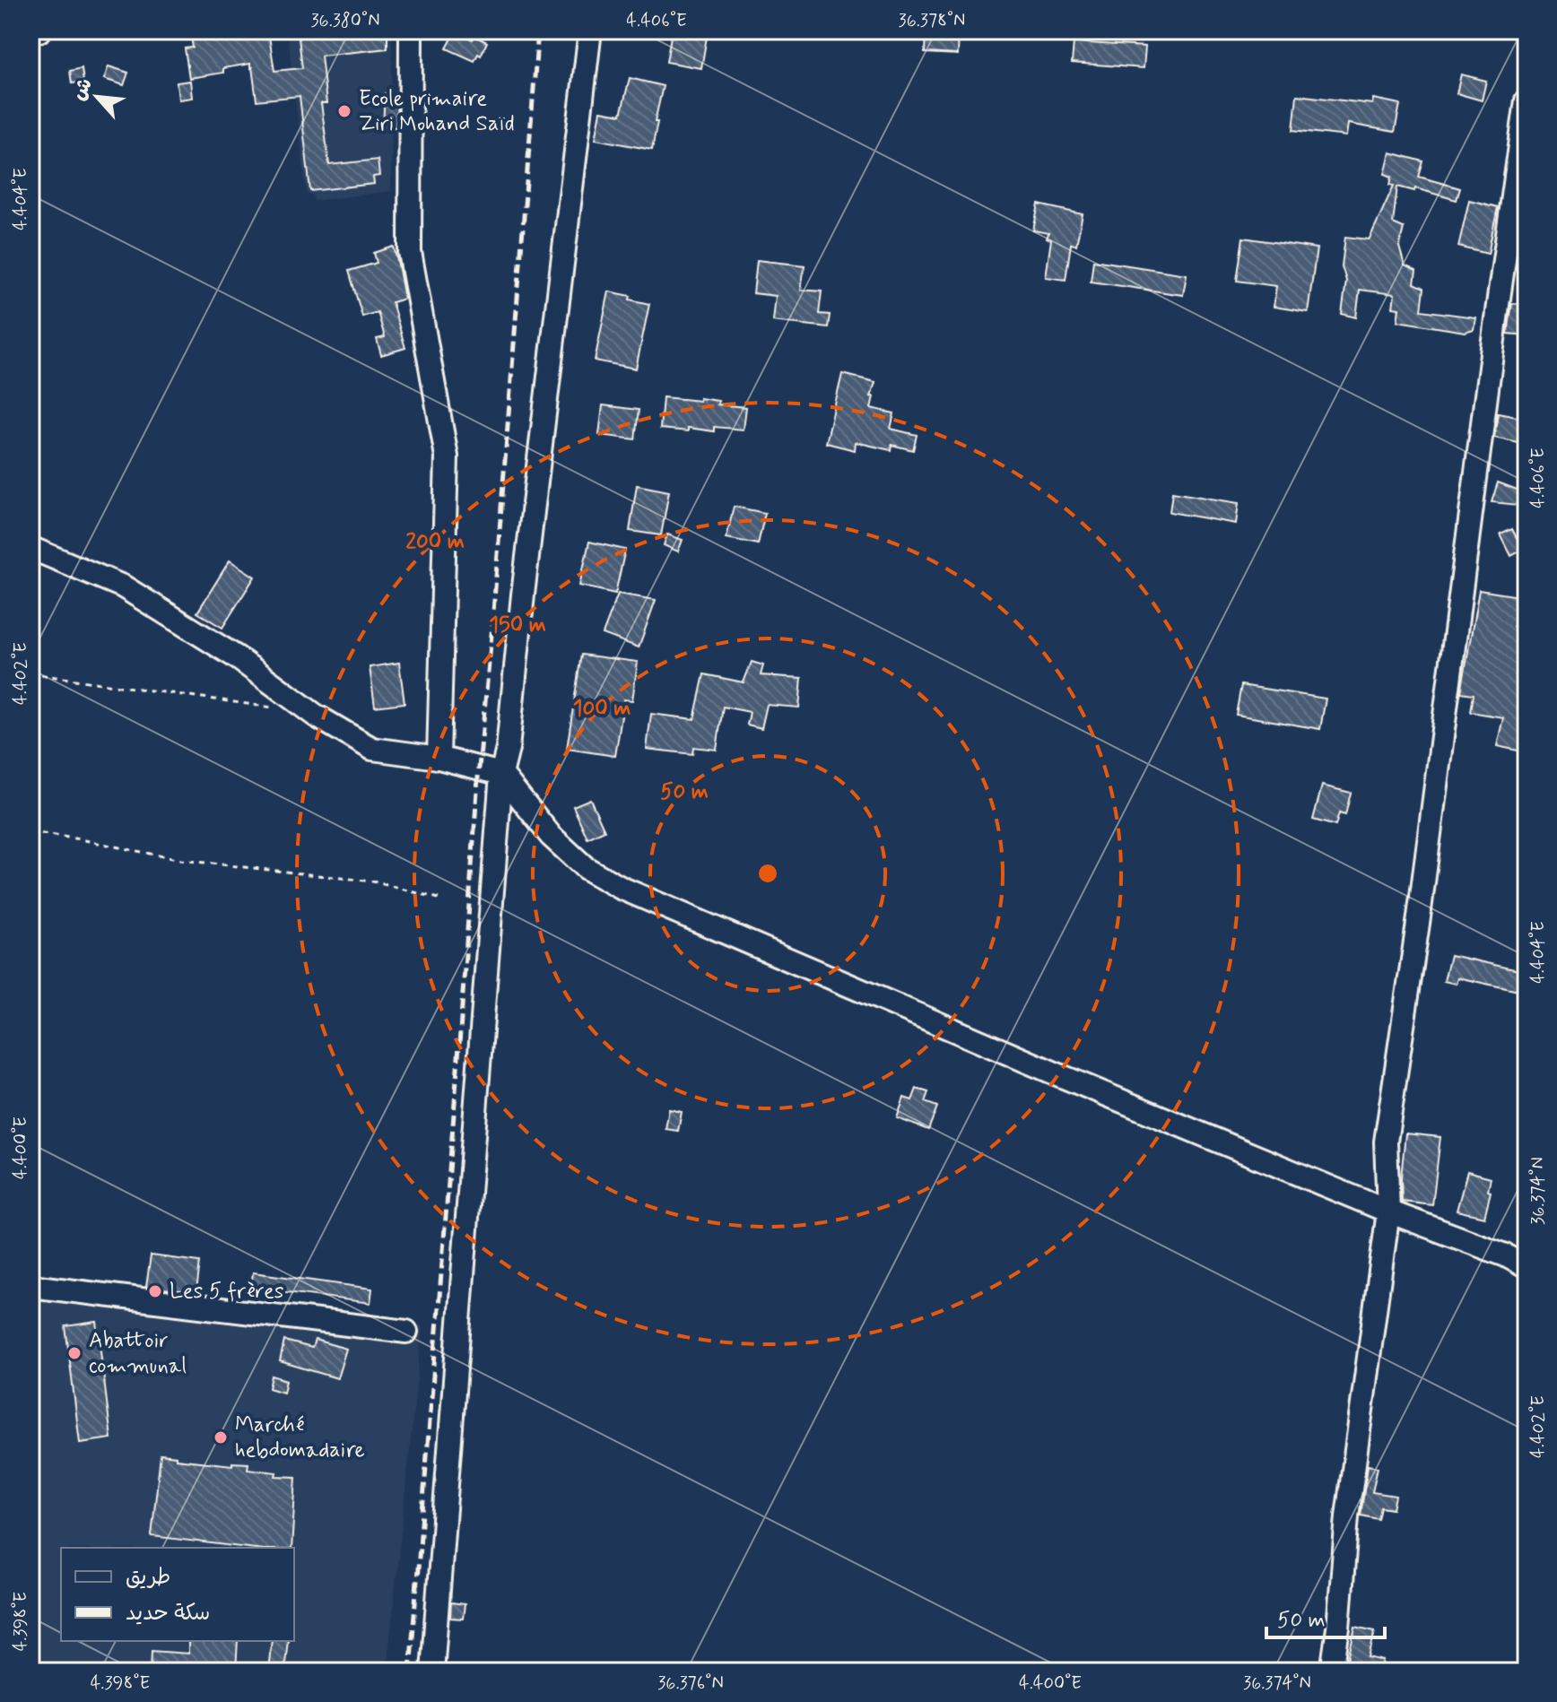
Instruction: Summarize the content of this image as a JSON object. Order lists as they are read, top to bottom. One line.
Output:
{"places":["Ecole primaire Ziri Mohand Saïd","Les 5 frères","Abattoir communal","Marché hebdomadaire"],"legend":["طريق","سكة حديد"],"scale_bar":"50 m","north":"top left","coordinates":["36.380°N","4.406°E","36.378°N","4.404°E","4.402°E","4.400°E","36.374°N","4.398°E","36.376°N"],"rings":["200 m","150 m","100 m","50 m"]}
